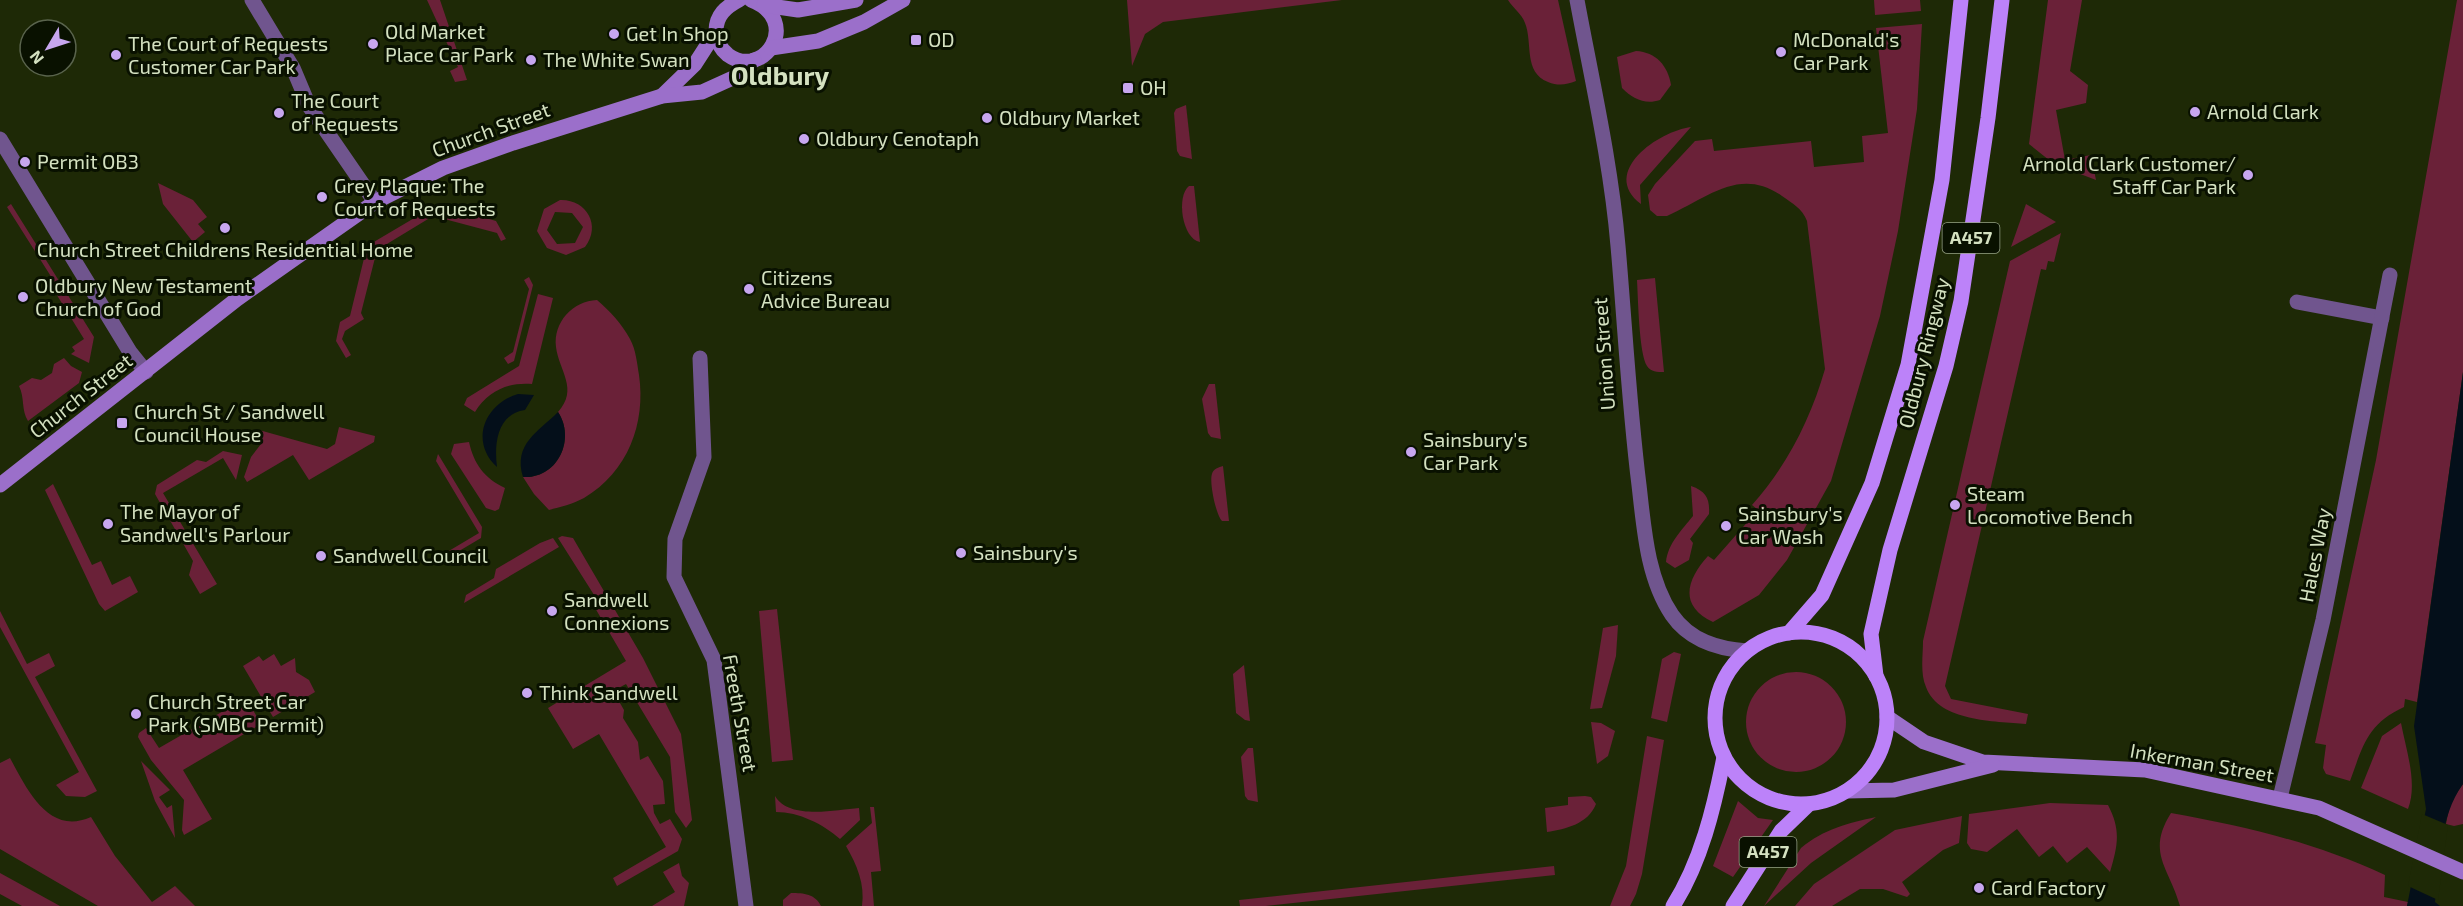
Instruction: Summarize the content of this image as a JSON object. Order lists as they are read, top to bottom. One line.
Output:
{"streets":{"main road":["Church Street","A457","Oldbury Ringway","Inkerman Street"],"street":["Union Street","Hales Way","Freeth Street"]},"crossings":[["Oldbury Ringway","Union Street"],["Oldbury Ringway","Inkerman Street"],["Union Street","Inkerman Street"],["Hales Way","Inkerman Street"]],"districts":["Oldbury"],"places":{"other":["Get In Shop","Old Market Place Car Park","McDonald's Car Park","The Court of Requests Customer Car Park","The White Swan","Arnold Clark","The Court of Requests","Oldbury Market","Oldbury Cenotaph","Permit OB3","Arnold Clark Customer/ Staff Car Park","Grey Plaque: The Court of Requests","Church Street Childrens Residential Home","Citizens Advice Bureau","Oldbury New Testament Church of God","Sainsbury's Car Park","Steam Locomotive Bench","The Mayor of Sandwell's Parlour","Sainsbury's Car Wash","Sainsbury's","Sandwell Council","Sandwell Connexions","Think Sandwell","Church Street Car Park (SMBC Permit)","Card Factory"],"transit":["OD","OH","Church St / Sandwell Council House"]},"north":"bottom left"}
